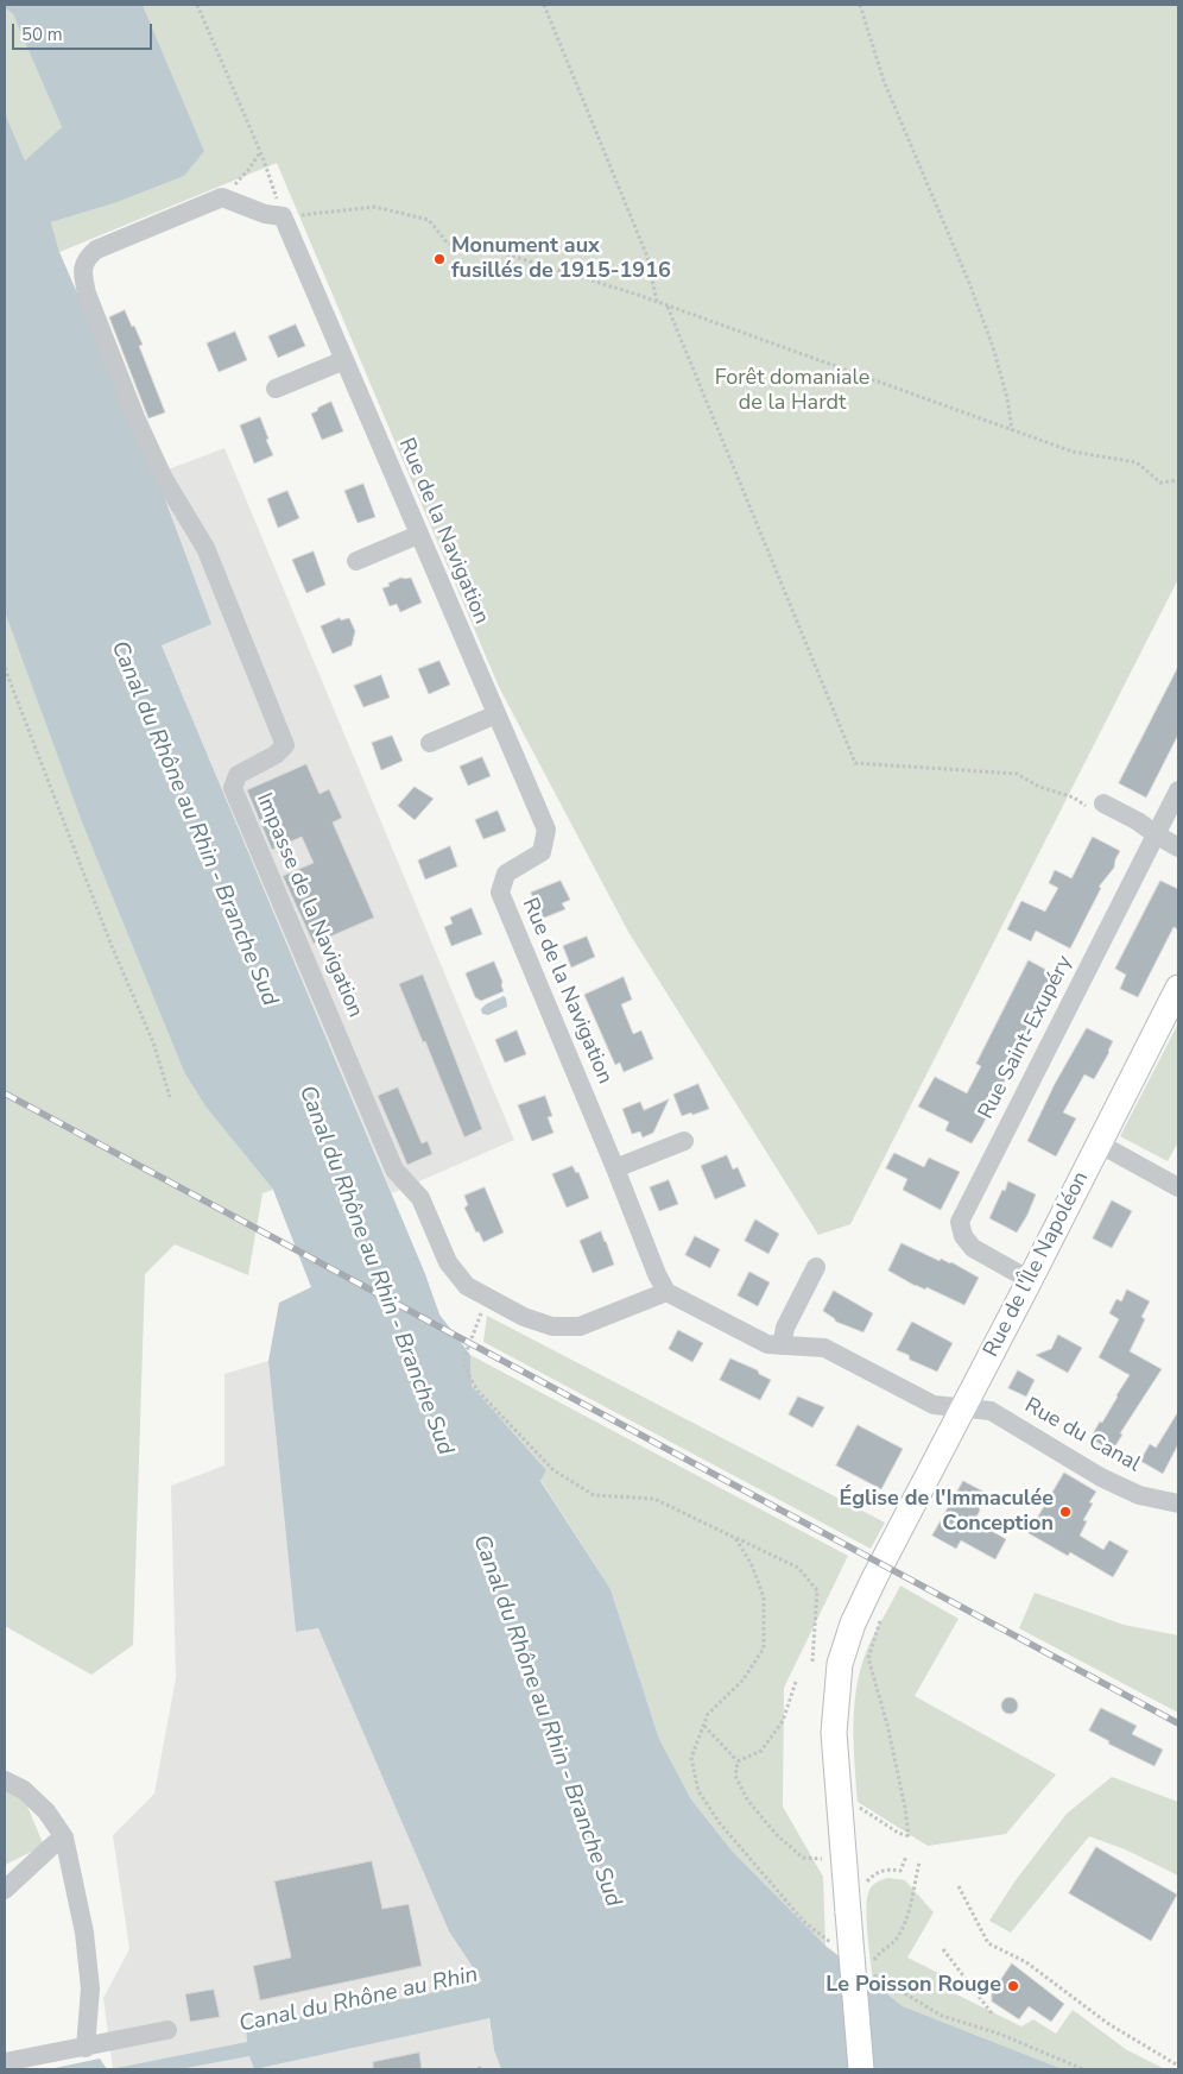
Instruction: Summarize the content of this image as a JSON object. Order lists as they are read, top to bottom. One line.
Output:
{"streets":{"main road":["Rue de l'Île Napoléon"],"street":["Rue de la Navigation","Impasse de la Navigation","Rue Saint-Exupéry","Rue du Canal"]},"crossings":[["Rue de la Navigation","Impasse de la Navigation"],["Rue Saint-Exupéry","Rue de l'Île Napoléon"],["Rue de l'Île Napoléon","Rue du Canal"]],"water":["Canal du Rhône au Rhin - Branche Sud","Canal du Rhône au Rhin"],"parks":["Forêt domaniale de la Hardt"],"places":["Monument aux fusillés de 1915-1916","Église de l'Immaculée Conception","Le Poisson Rouge"],"scale_bar":"50 m"}
